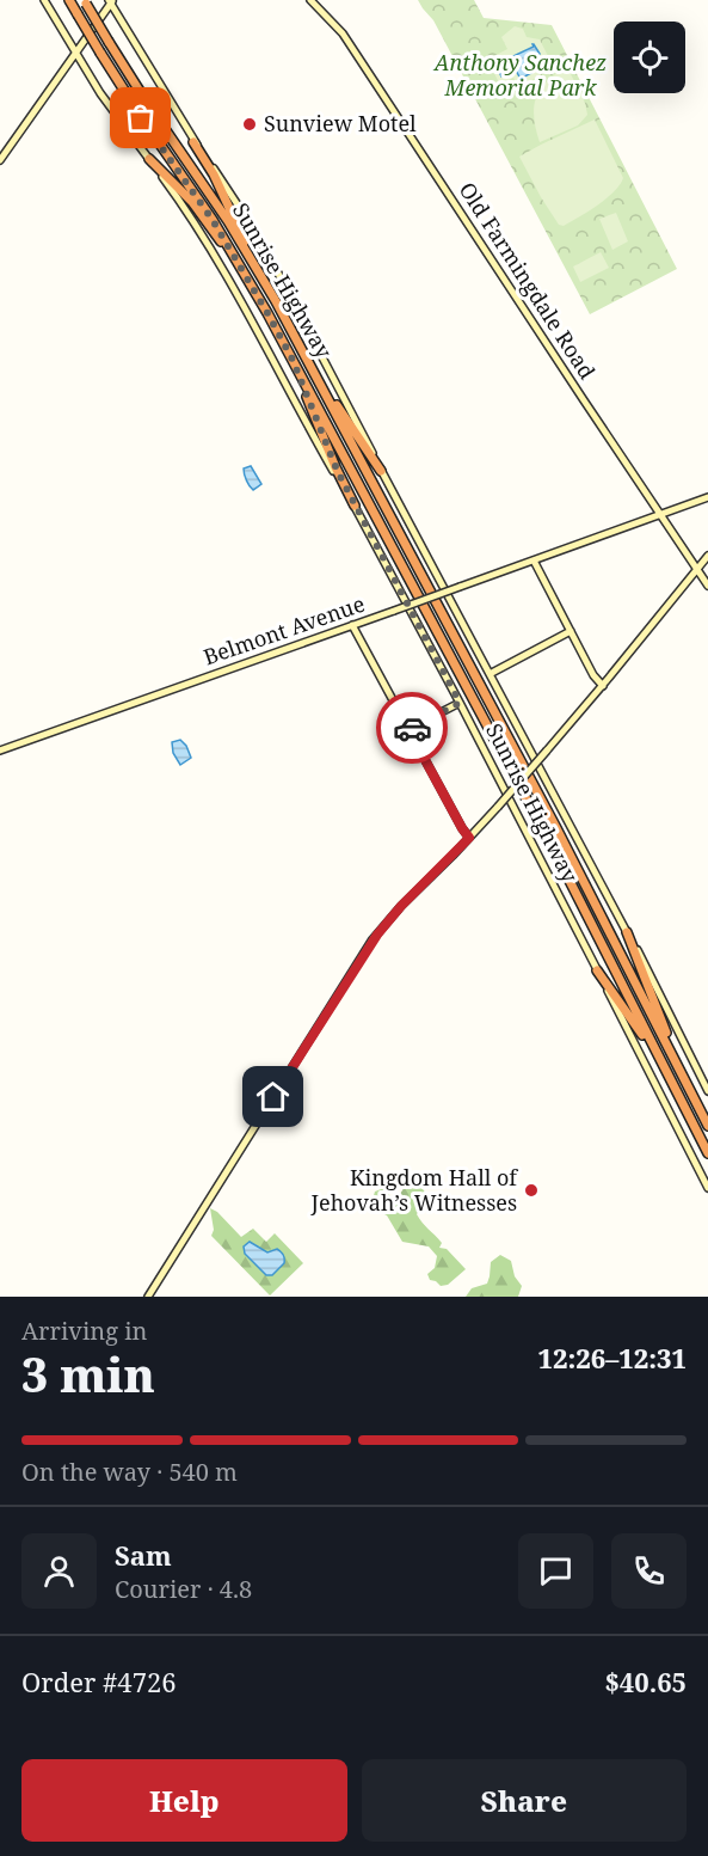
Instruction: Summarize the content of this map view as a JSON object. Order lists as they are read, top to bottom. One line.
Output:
{"streets":{"highway":["Sunrise Highway"],"main road":["Old Farmingdale Road","Belmont Avenue"]},"crossings":[["Old Farmingdale Road","Belmont Avenue"]],"parks":["Anthony Sanchez Memorial Park"],"places":["Sunview Motel","Kingdom Hall of Jehovah’s Witnesses"],"page":{"heading":["3 min","Arriving in","12:26–12:31"],"panel":["Sam","Courier · 4.8","Order #4726","$40.65"],"bar":"On the way · 540 m","buttons":["Help","Share"]}}
